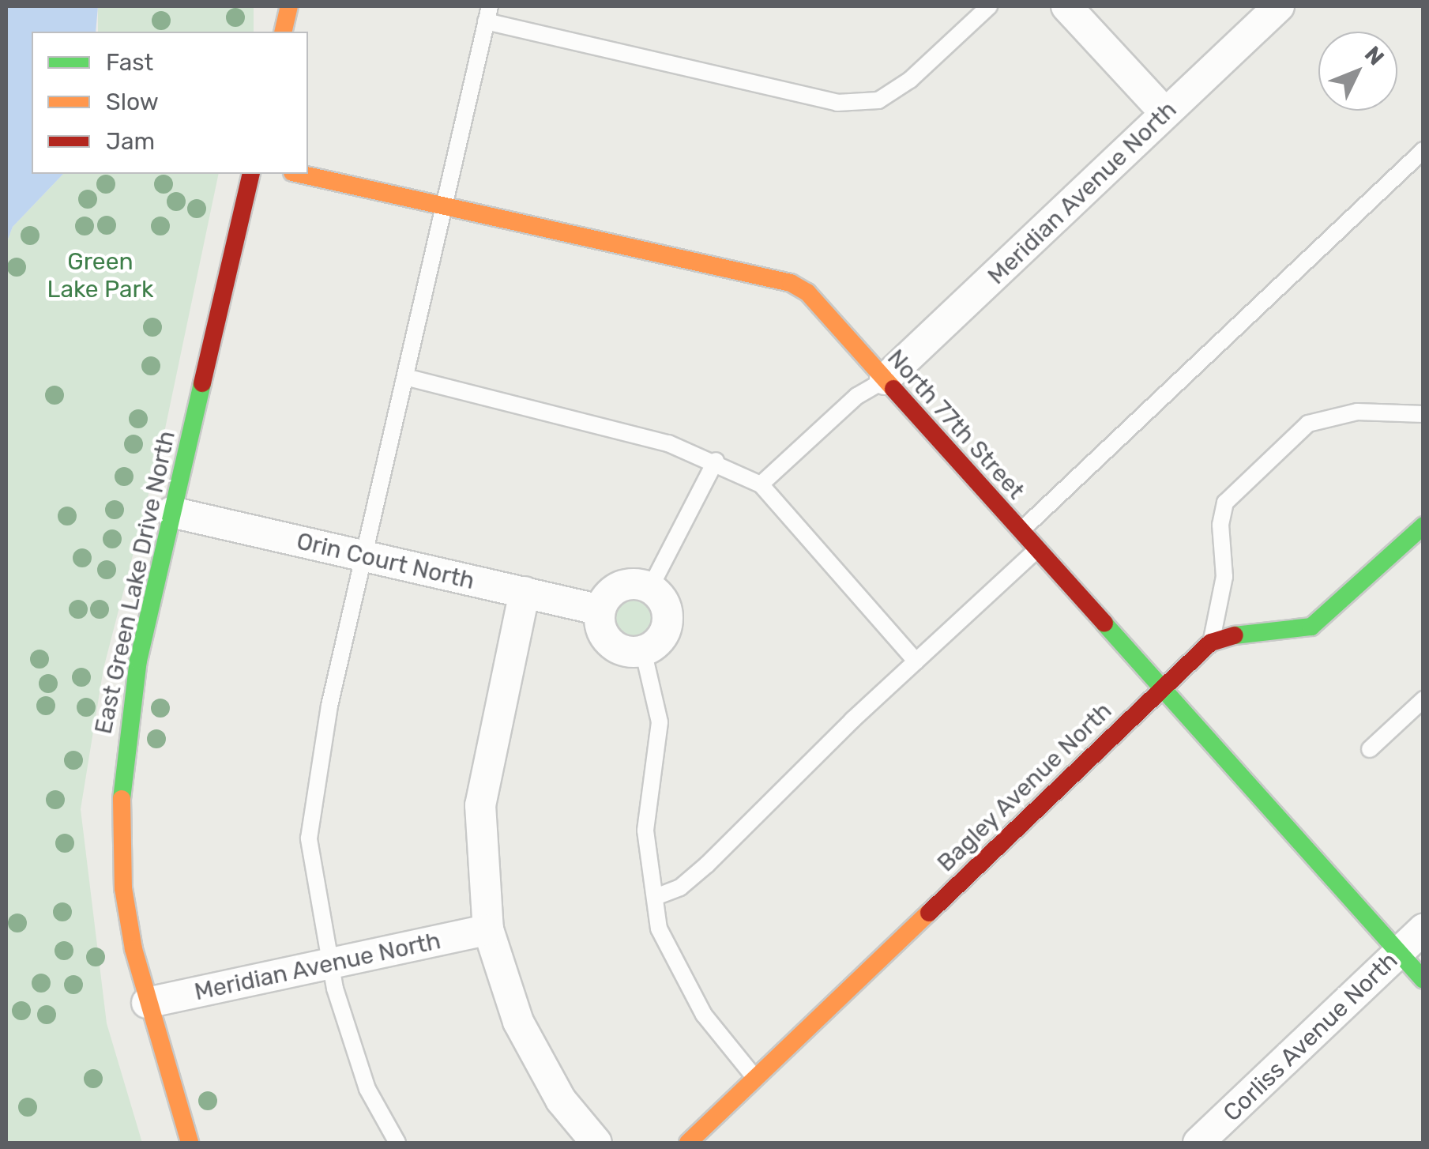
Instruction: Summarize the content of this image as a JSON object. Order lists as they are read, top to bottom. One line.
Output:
{"streets":{"street":["Meridian Avenue North","North 77th Street","Orin Court North","East Green Lake Drive North","Bagley Avenue North","Corliss Avenue North"]},"crossings":[["Meridian Avenue North","North 77th Street"],["Meridian Avenue North","East Green Lake Drive North"],["North 77th Street","Bagley Avenue North"],["North 77th Street","Corliss Avenue North"],["Orin Court North","East Green Lake Drive North"]],"parks":["Green Lake Park"],"legend":["Fast","Slow","Jam"],"north":"top right"}
